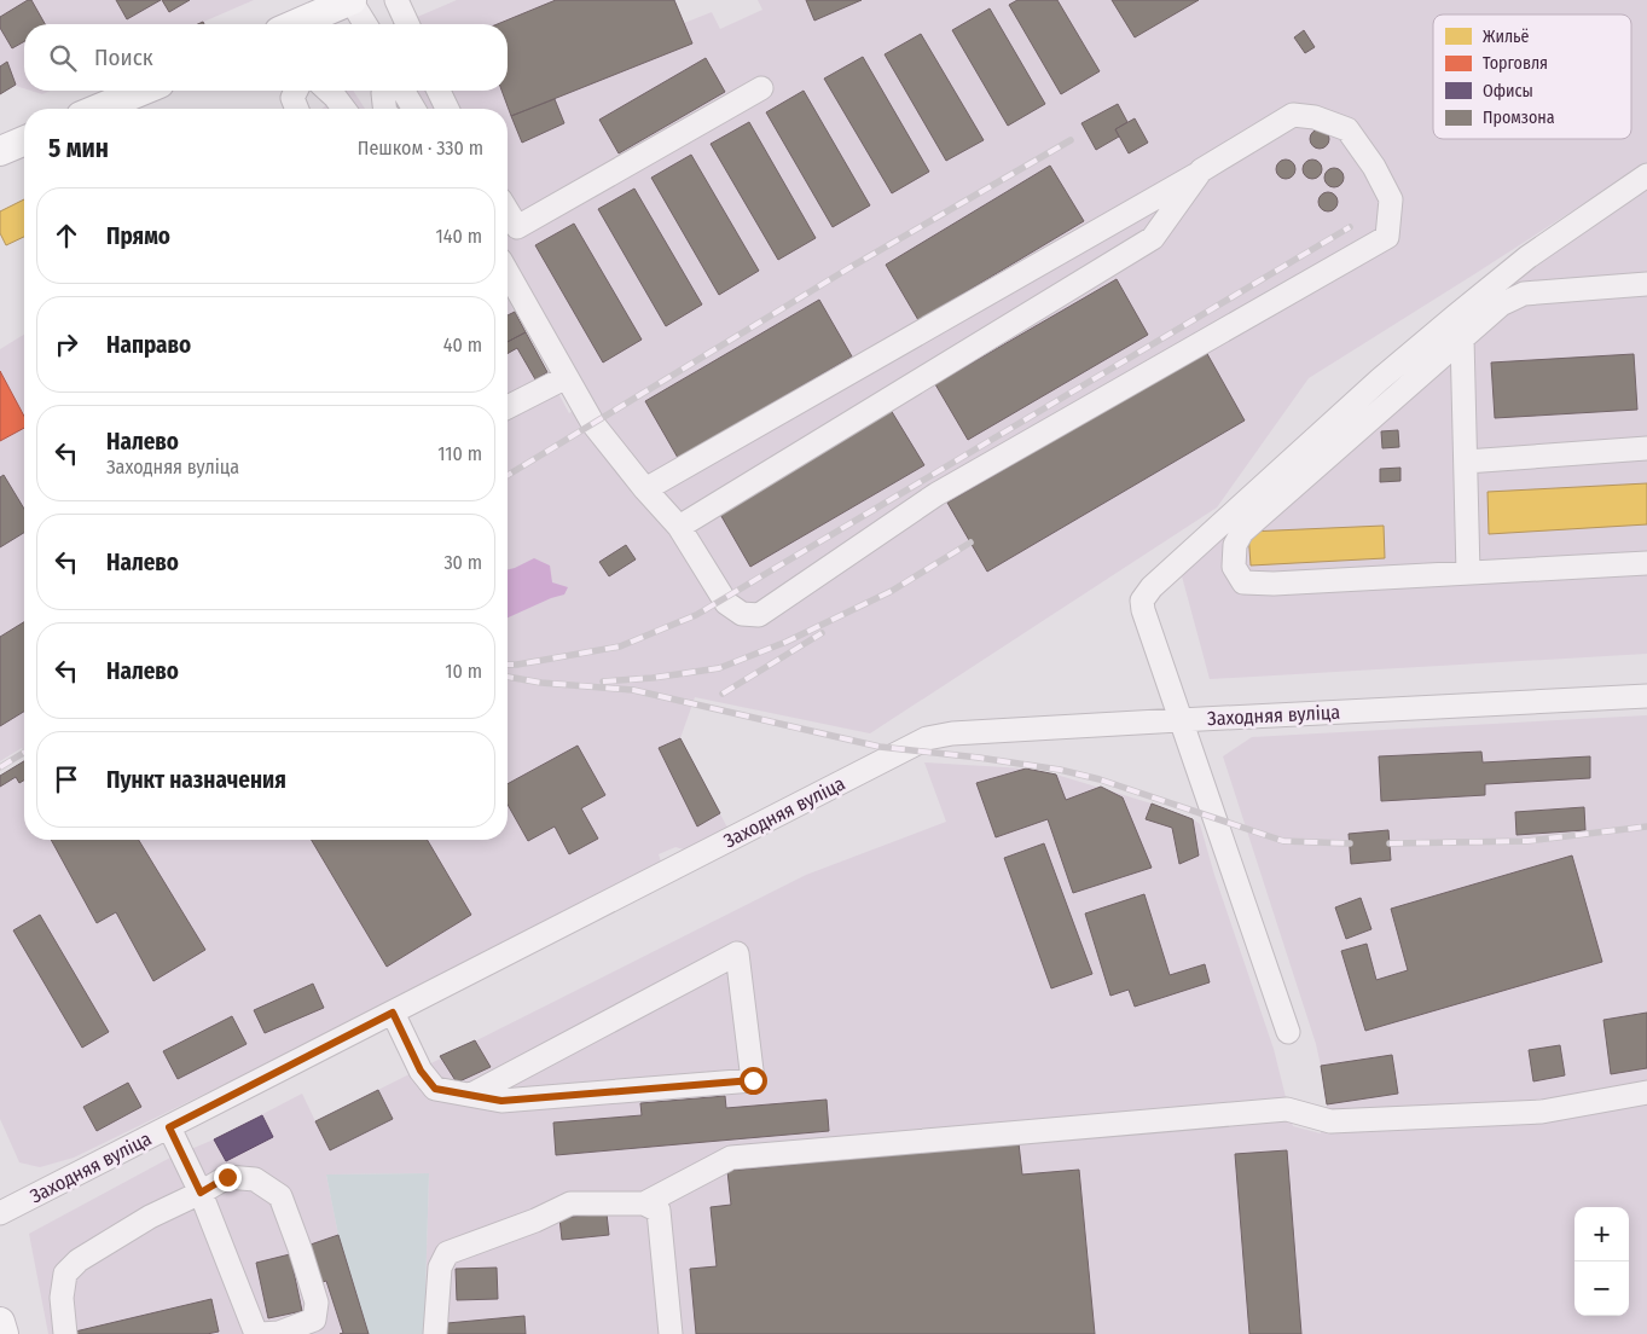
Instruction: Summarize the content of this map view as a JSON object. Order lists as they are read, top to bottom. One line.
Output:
{"streets":{"street":["Заходняя вуліца"]},"legend":["Жильё","Торговля","Офисы","Промзона"],"page":{"search":"Поиск","heading":["5 мин","Пешком · 330 m"],"list":[["Прямо","140 m"],["Направо","40 m"],["Налево","Заходняя вуліца","110 m"],["Налево","30 m"],["Налево","10 m"],"Пункт назначения"],"map_buttons":["+","−"]}}
